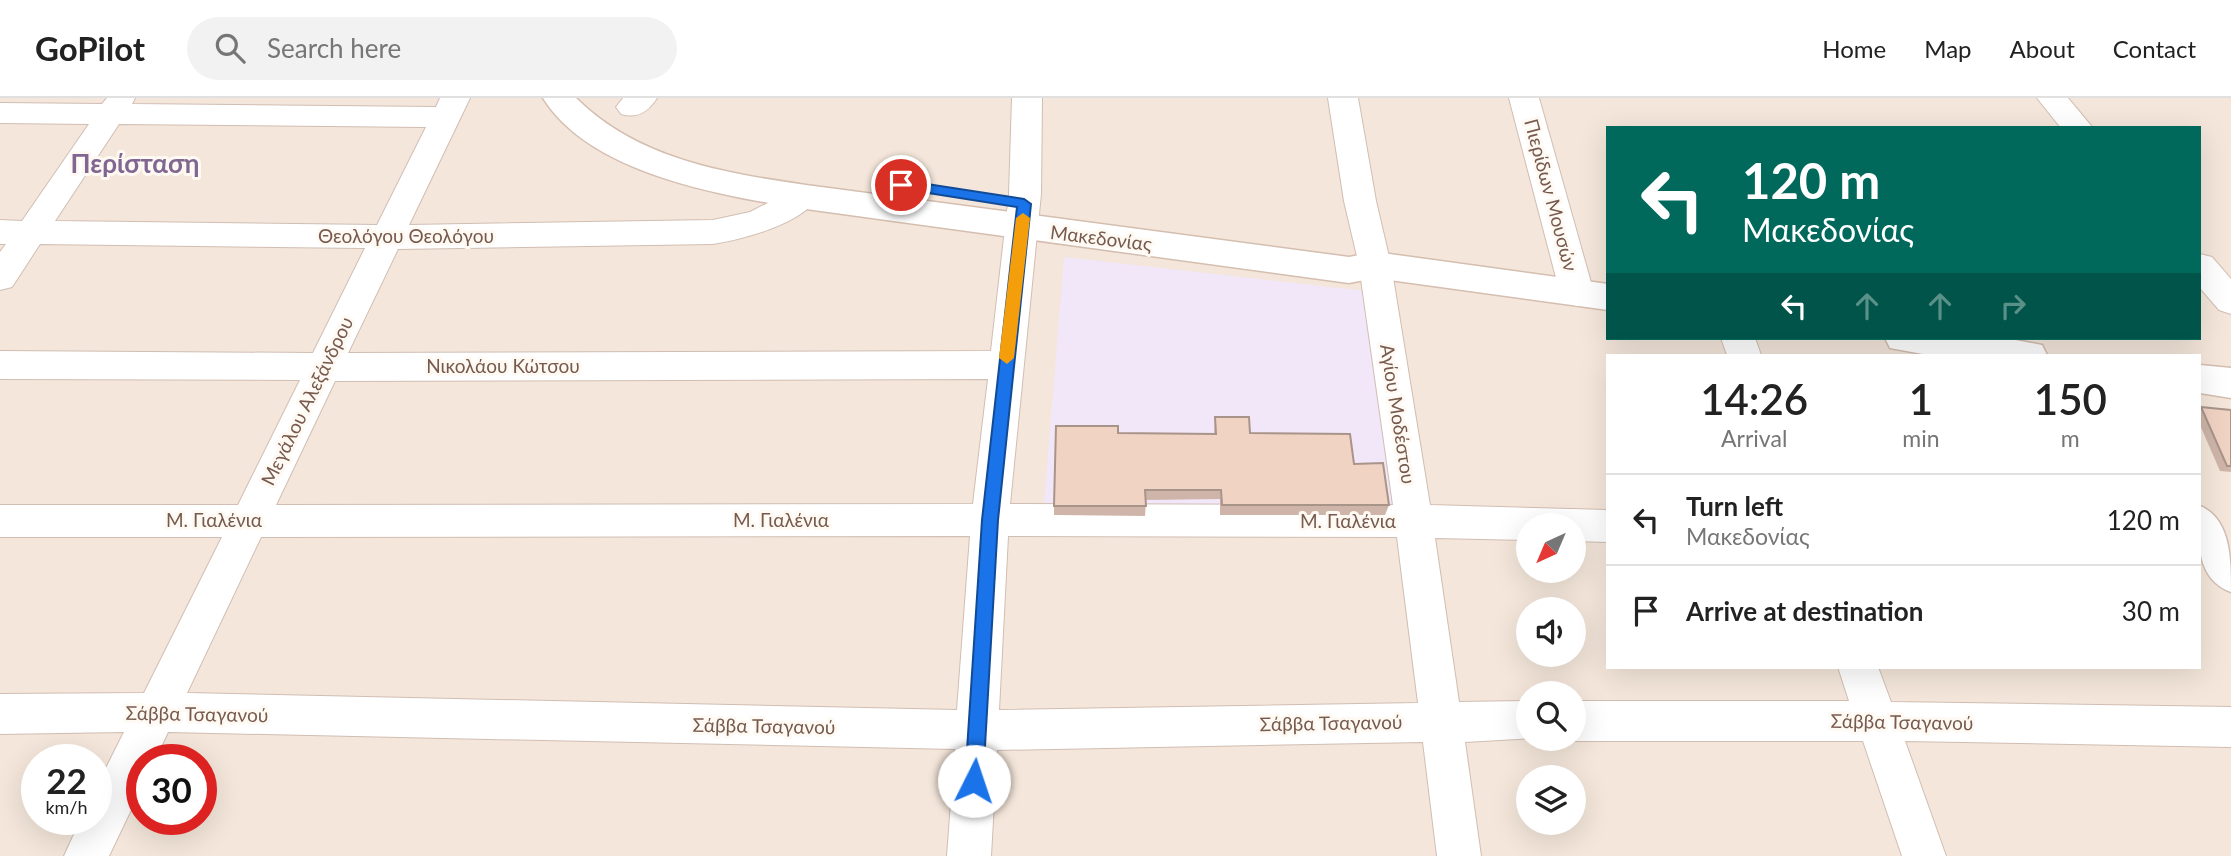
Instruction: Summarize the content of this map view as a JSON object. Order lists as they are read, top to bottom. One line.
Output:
{"streets":{"main road":["Μακεδονίας"],"street":["Πιερίδων Μουσών","Θεολόγου Θεολόγου","Νικολάου Κώτσου","Μεγάλου Αλεξάνδρου","Αγίου Μοδέστου","Μ. Γιαλένια","Σάββα Τσαγανού"]},"crossings":[["Πιερίδων Μουσών","Μακεδονίας"],["Θεολόγου Θεολόγου","Μακεδονίας"],["Θεολόγου Θεολόγου","Μεγάλου Αλεξάνδρου"],["Μακεδονίας","Αγίου Μοδέστου"],["Νικολάου Κώτσου","Μεγάλου Αλεξάνδρου"],["Μεγάλου Αλεξάνδρου","Μ. Γιαλένια"],["Μεγάλου Αλεξάνδρου","Σάββα Τσαγανού"],["Αγίου Μοδέστου","Μ. Γιαλένια"],["Αγίου Μοδέστου","Σάββα Τσαγανού"]],"districts":["Περίσταση"],"north":"bottom left","page":{"header":"GoPilot","search":"Search here","nav":["Home","Map","About","Contact"],"turn":["120 m","Μακεδονίας"],"eta":["14:26","Arrival","1","min","150","m"],"list":[{"name":"Turn left","note":"Μακεδονίας","value":"120 m"},{"name":"Arrive at destination","value":"30 m"}],"speed":"22 km/h","limit":"30"}}
